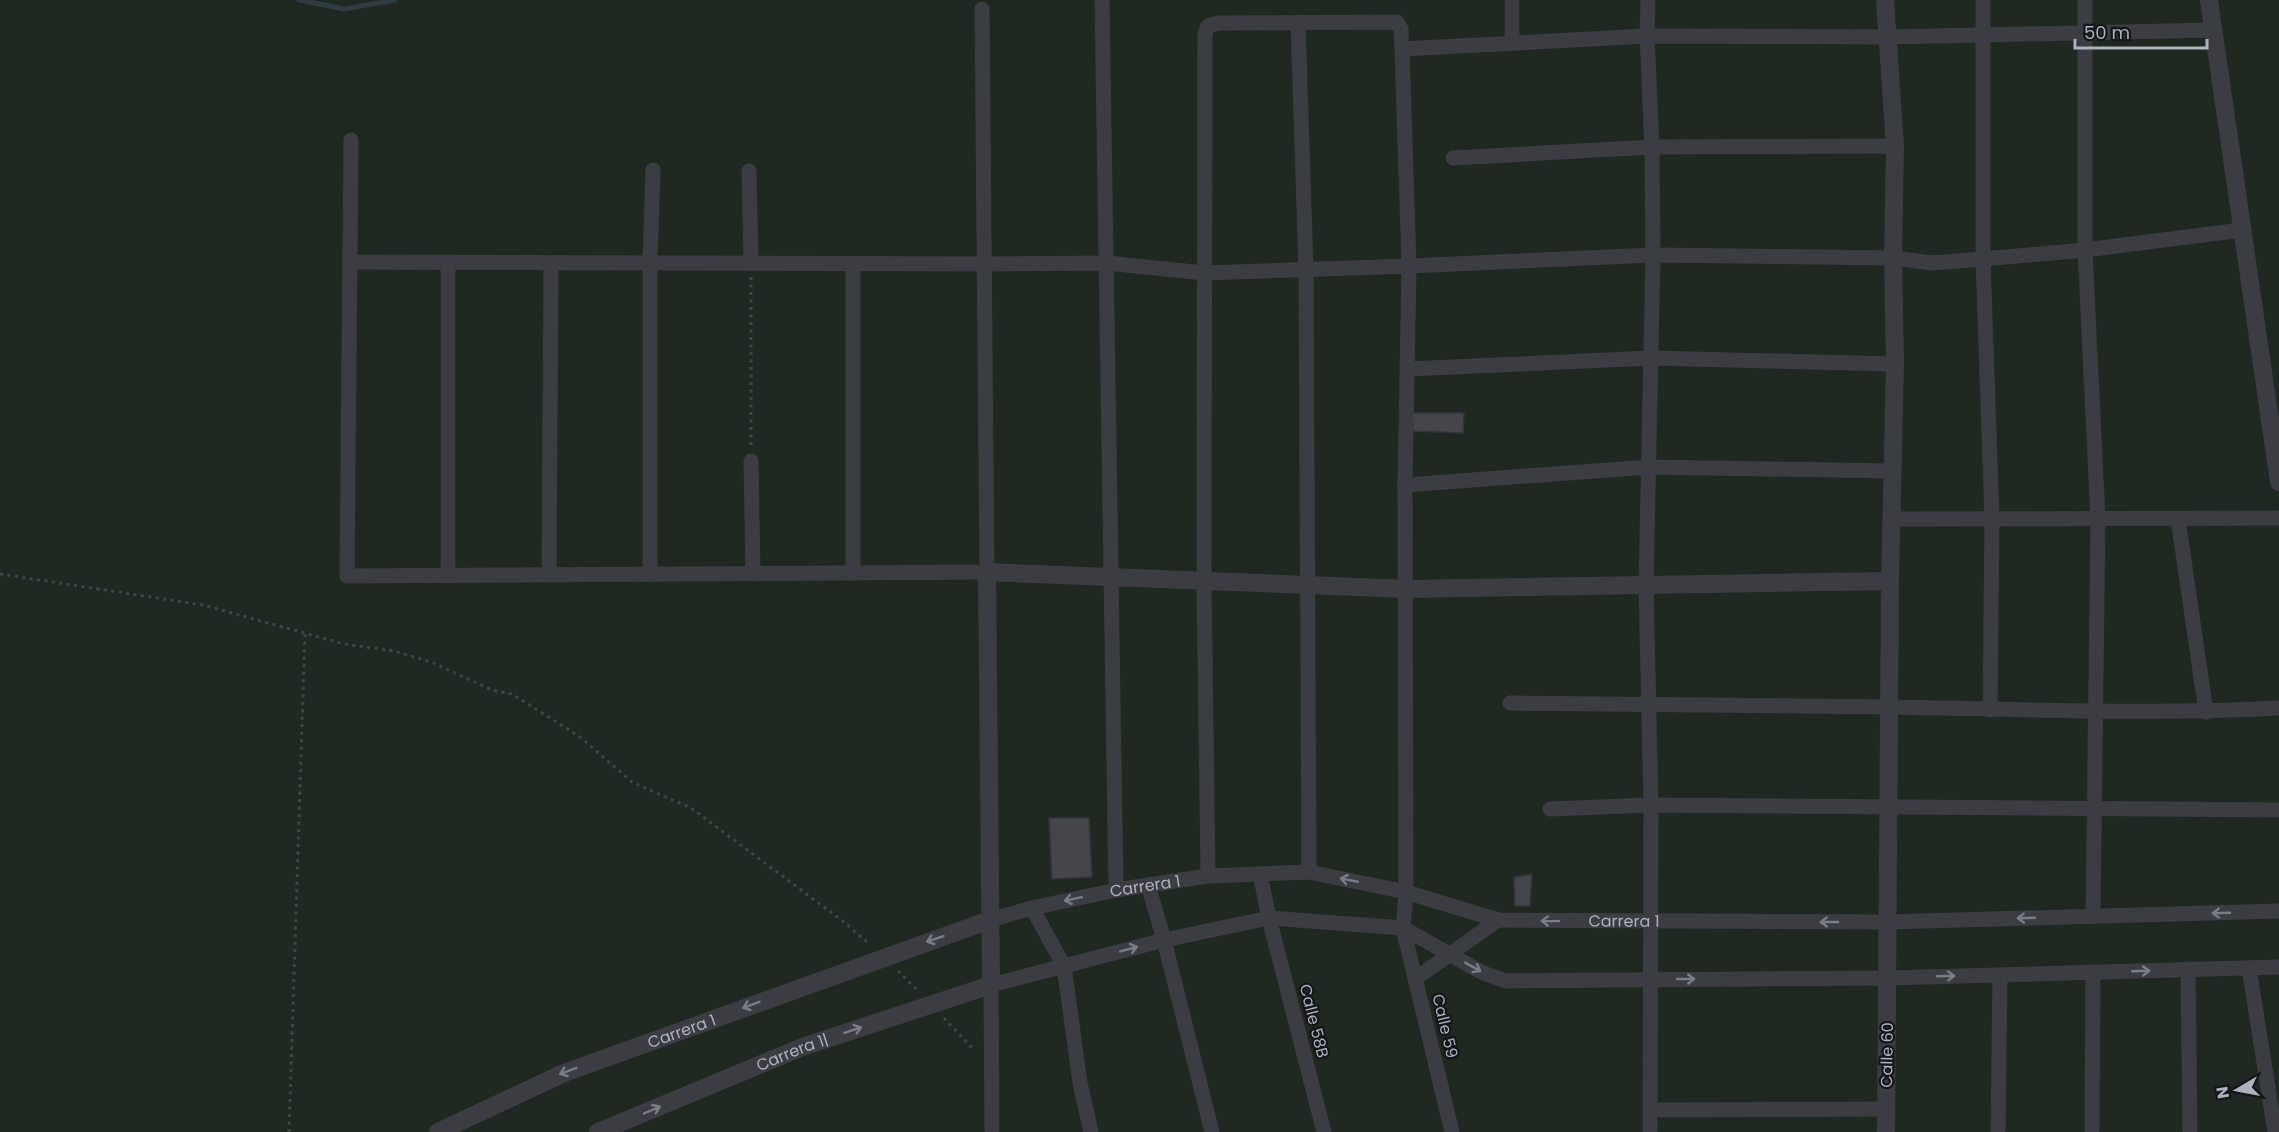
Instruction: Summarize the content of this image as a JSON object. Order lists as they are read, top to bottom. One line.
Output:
{"streets":{"street":["Carrera 1","Calle 58B","Calle 59","Carrera 1|","Calle 60"]},"crossings":[["Carrera 1","Calle 58B"],["Carrera 1","Calle 59"],["Carrera 1","Calle 60"]],"one_way":["Carrera 1|"],"scale_bar":"50 m","north":"left"}
